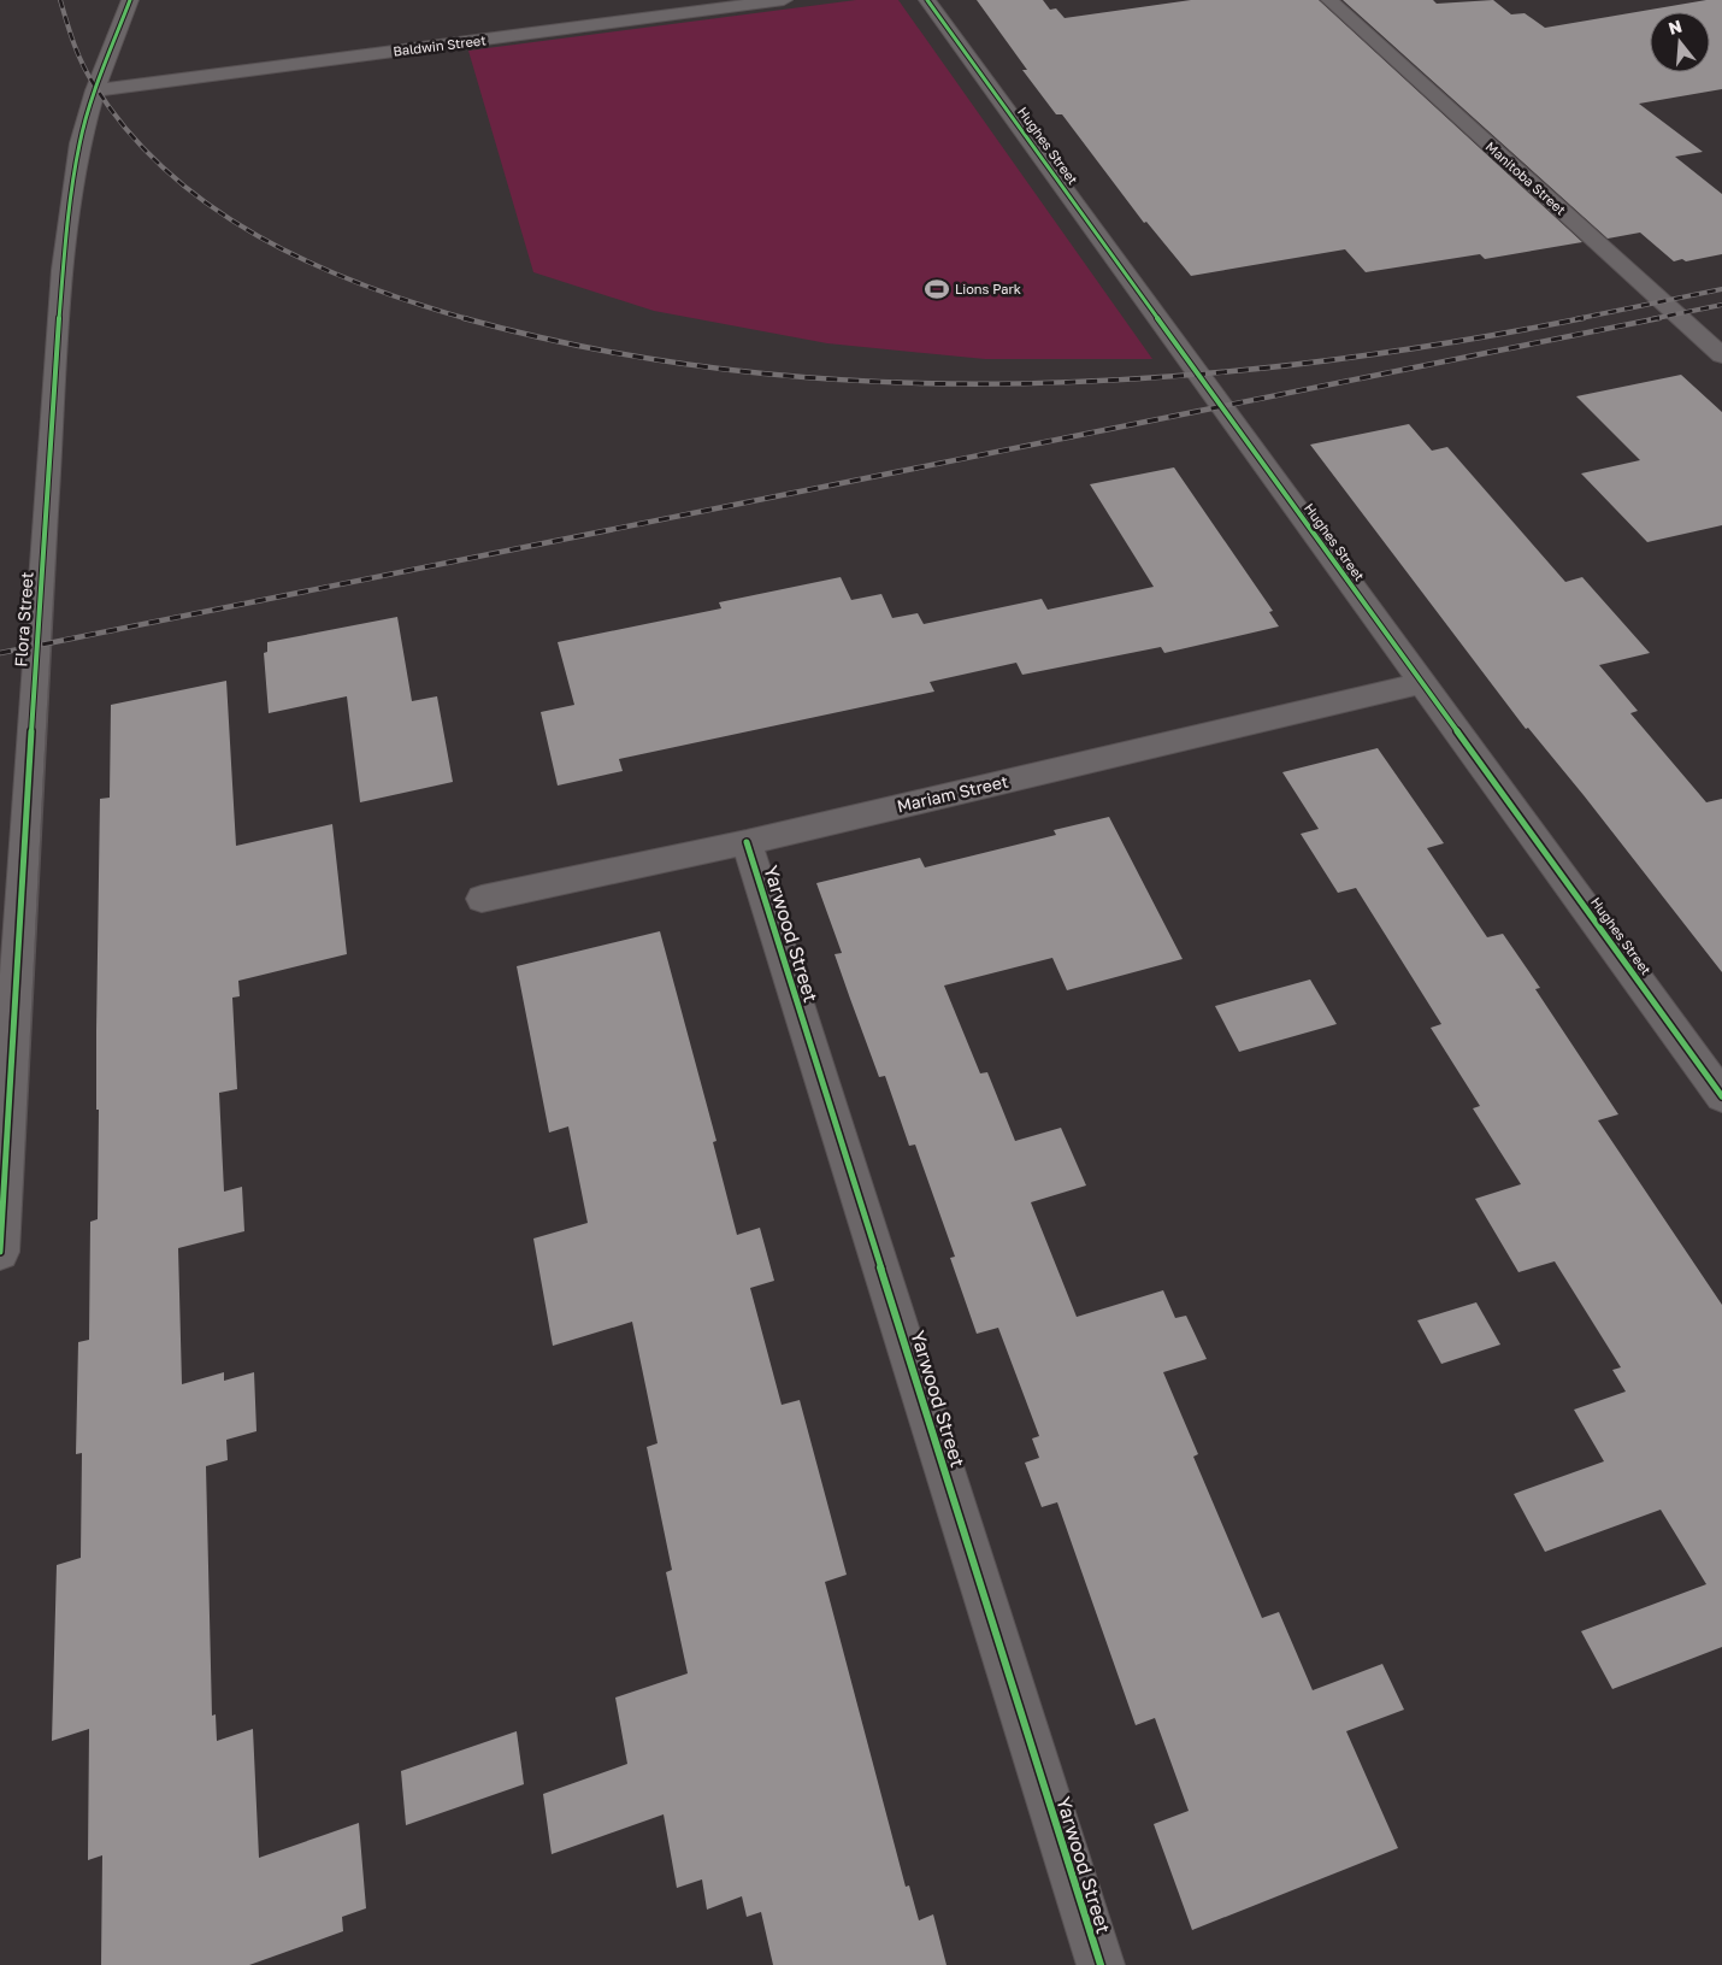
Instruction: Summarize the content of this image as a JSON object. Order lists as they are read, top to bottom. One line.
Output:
{"streets":{"street":["Baldwin Street","Hughes Street","Manitoba Street","Flora Street","Mariam Street","Yarwood Street"]},"crossings":[["Baldwin Street","Flora Street"],["Hughes Street","Mariam Street"],["Mariam Street","Yarwood Street"]],"places":{"sports":["Lions Park"]},"north":"top"}
